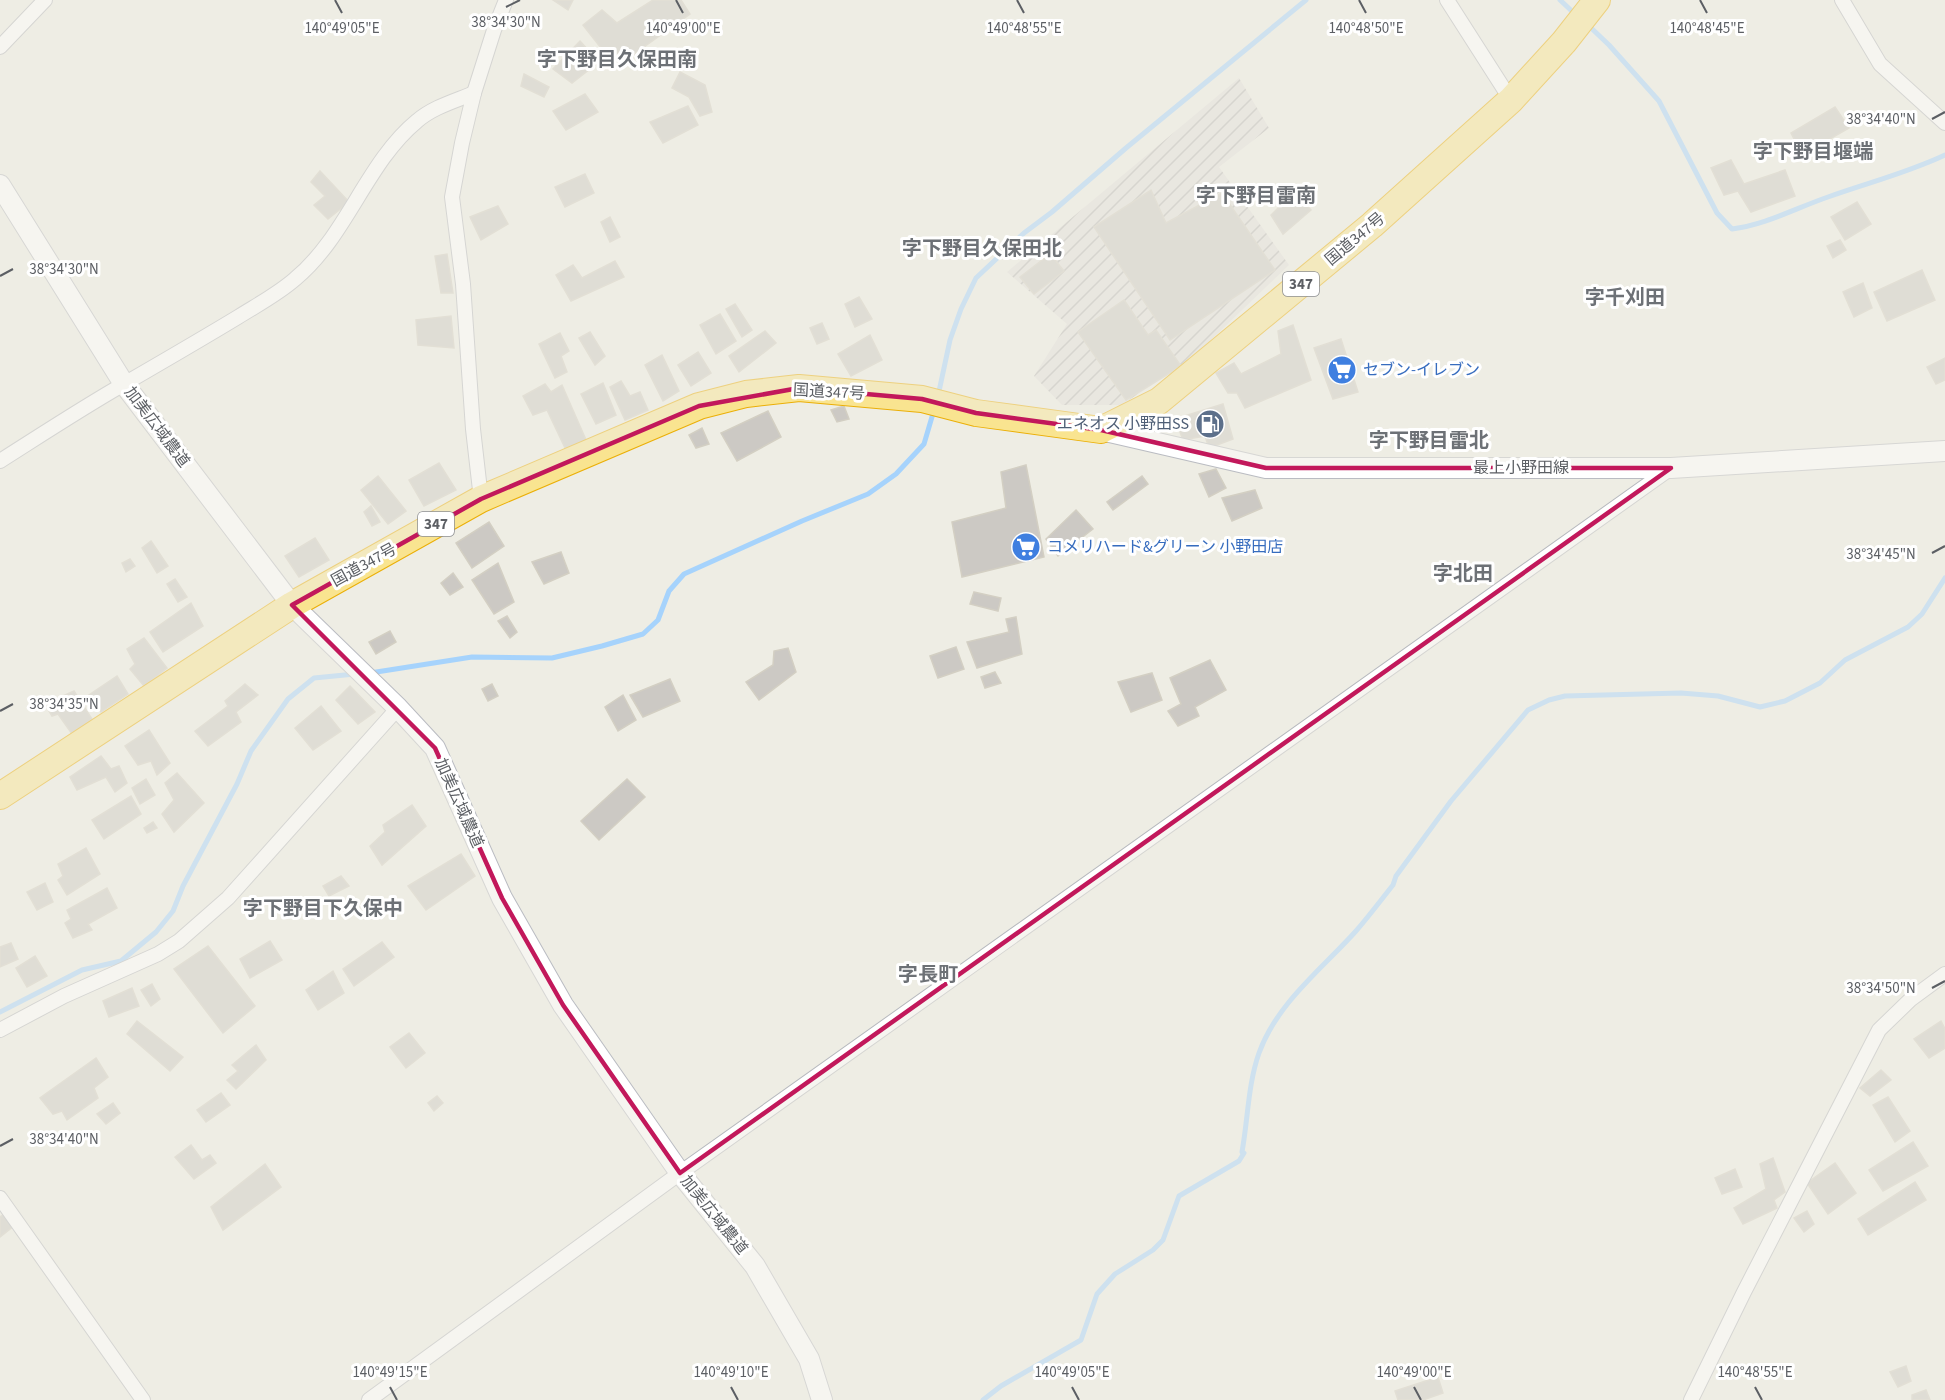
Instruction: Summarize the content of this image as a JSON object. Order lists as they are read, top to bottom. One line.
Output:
{"streets":{"highway":["国道347号","347"],"street":["加美広域農道","最上小野田線"]},"crossings":[["国道347号","加美広域農道"],["国道347号","最上小野田線"]],"districts":["字下野目久保田南","字下野目堰端","字下野目雷南","字下野目久保田北","字千刈田","字下野目雷北","字北田","字下野目下久保中","字長町"],"places":{"supermarket":["セブン-イレブン","コメリハード&グリーン 小野田店"],"fuel station":["エネオス 小野田SS"]},"coordinates":["38°34'30\"N","140°49'00\"E","140°48'55\"E","140°48'50\"E","140°49'05\"E","140°48'45\"E","38°34'40\"N","38°34'45\"N","38°34'35\"N","38°34'50\"N","140°49'15\"E","140°49'10\"E"]}
